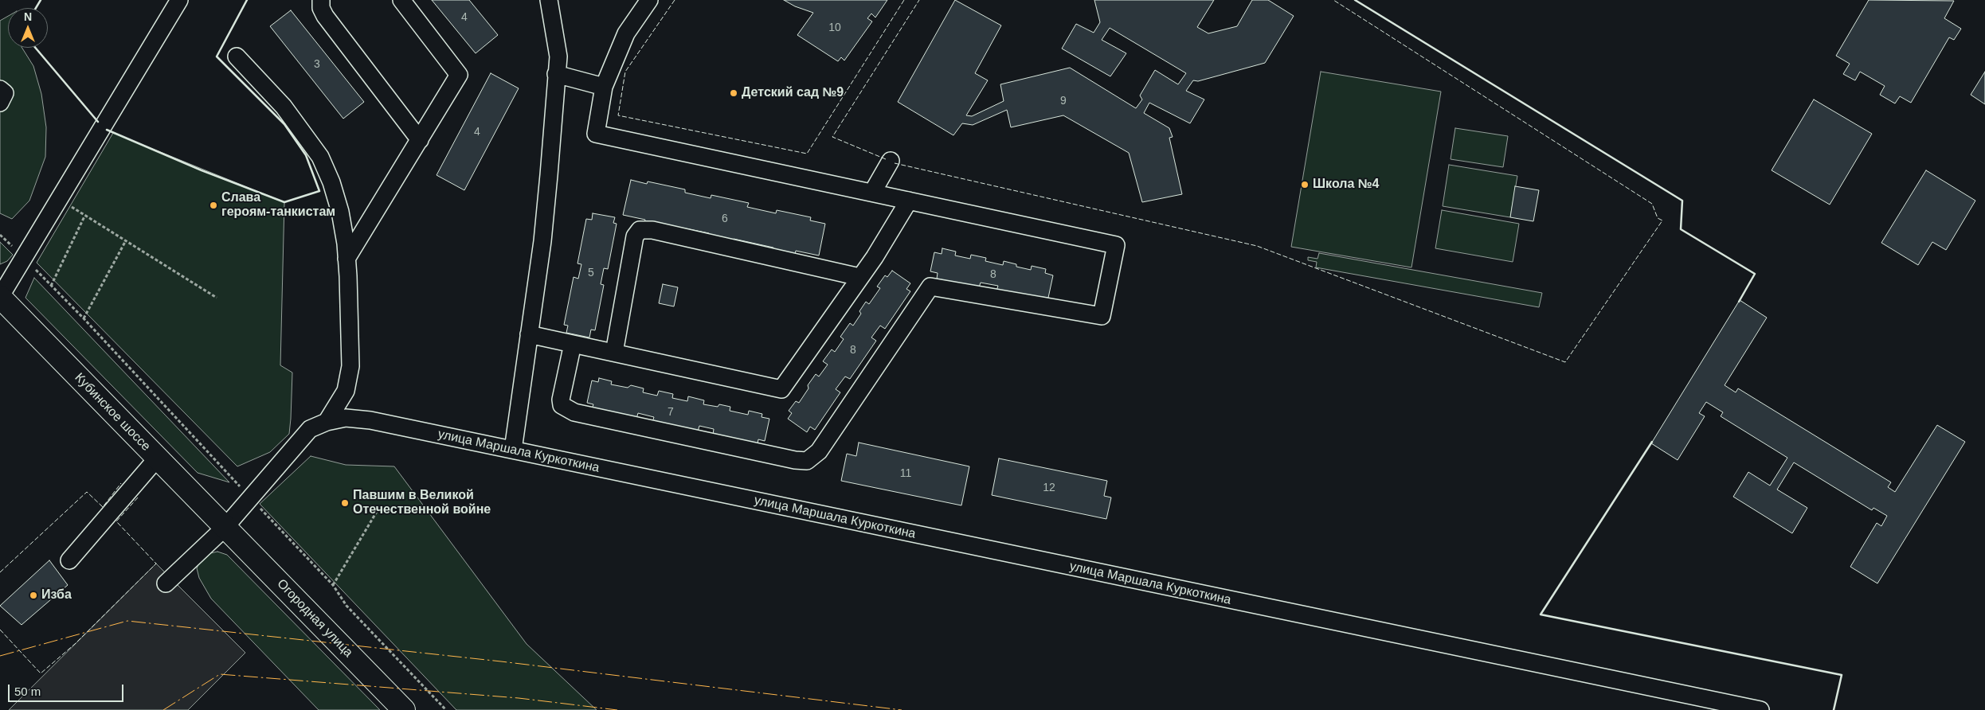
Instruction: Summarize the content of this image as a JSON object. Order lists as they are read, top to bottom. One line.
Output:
{"streets":{"main road":["Кубинское шоссе","Огородная улица"],"street":["улица Маршала Куркоткина"]},"crossings":[["Кубинское шоссе","улица Маршала Куркоткина"],["Кубинское шоссе","Огородная улица"],["улица Маршала Куркоткина","Огородная улица"]],"places":["Детский сад №9","Школа №4","Слава героям-танкистам","Павшим в Великой Отечественной войне","Изба"],"house_numbers":["4","10","3","9","4","6","5","8","8","7","11","12"],"scale_bar":"50 m","north":"top"}
